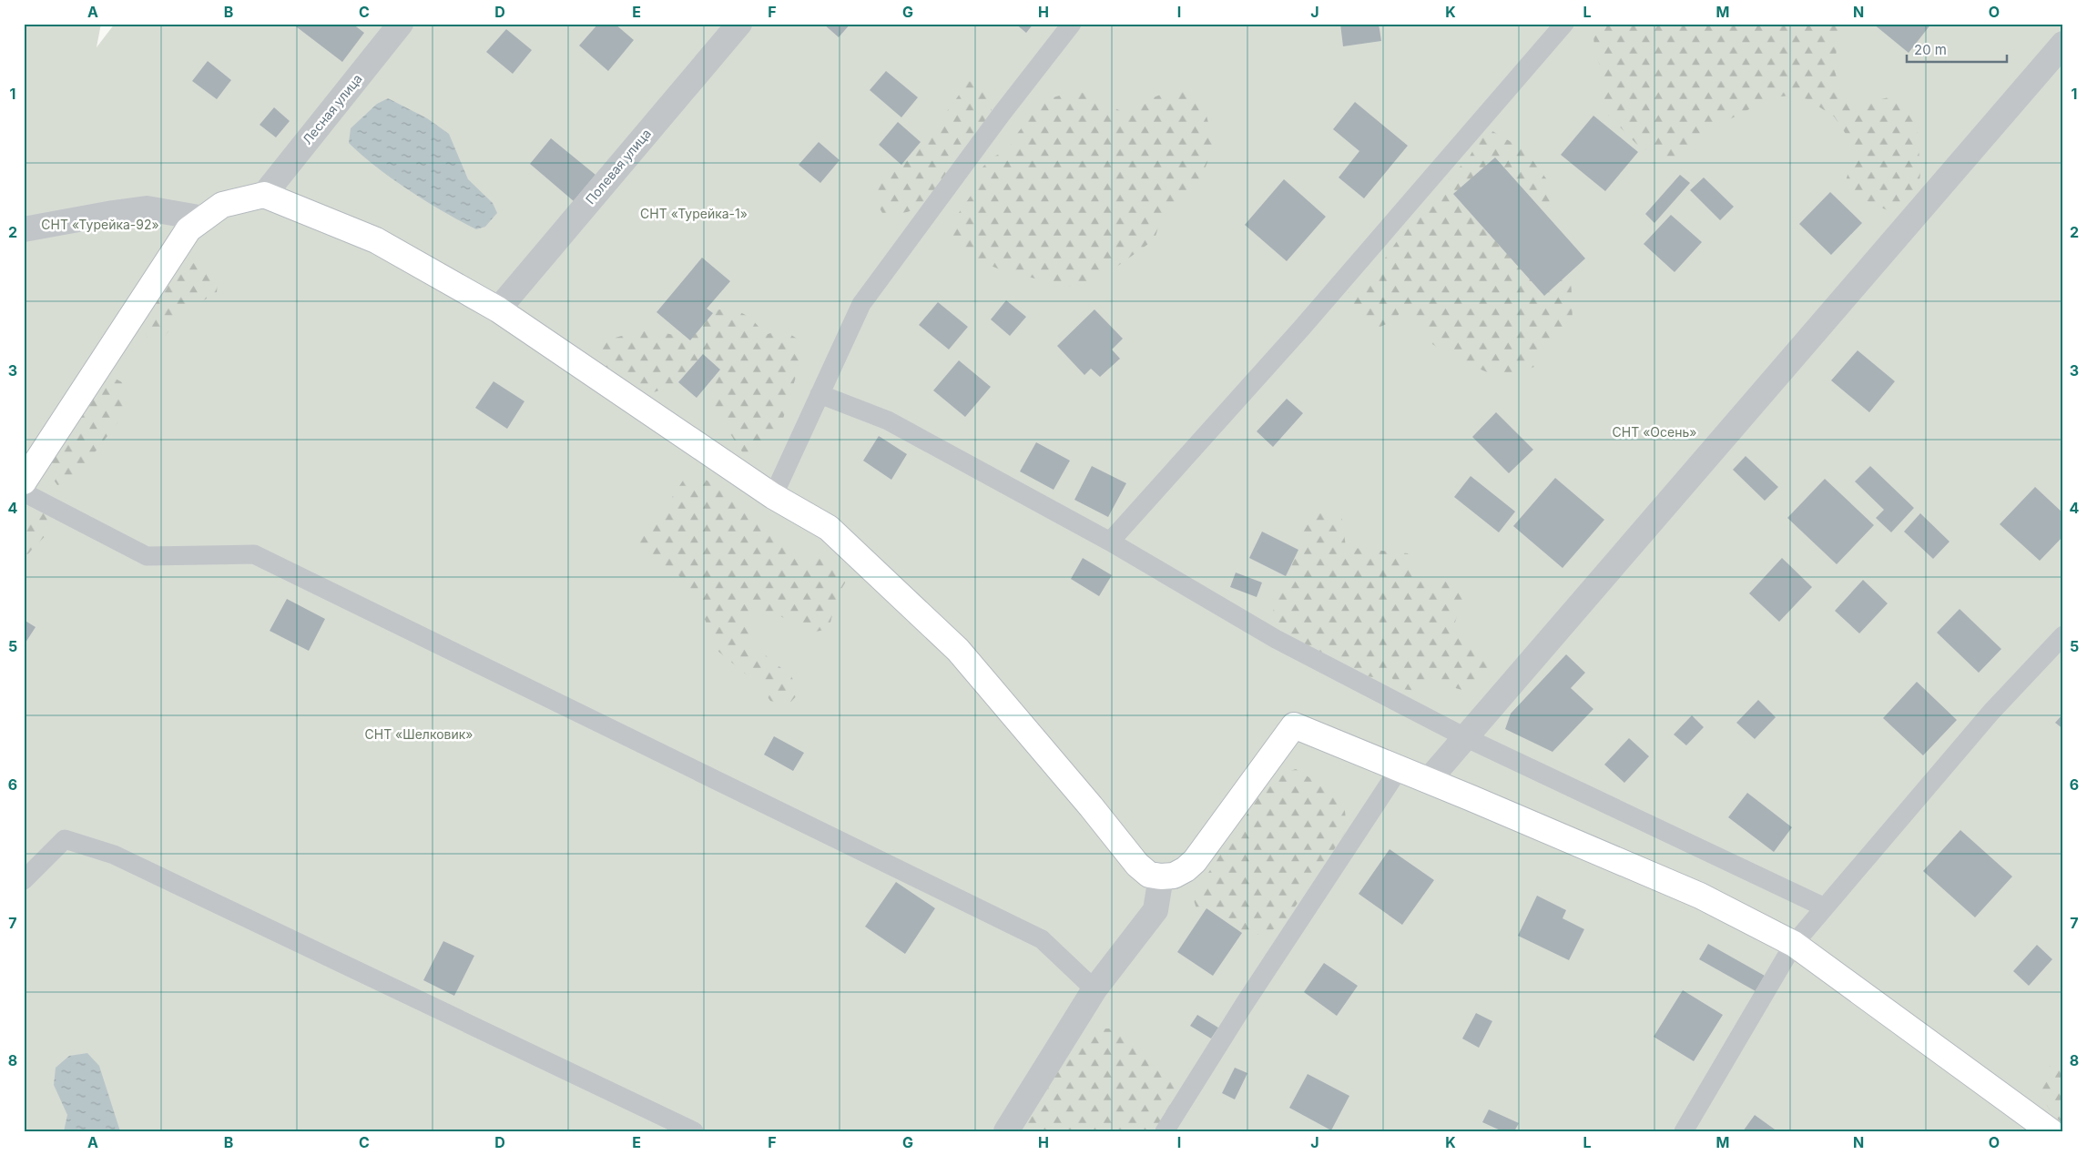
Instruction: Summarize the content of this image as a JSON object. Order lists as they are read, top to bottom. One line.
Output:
{"streets":{"street":["Лесная улица","Полевая улица"]},"parks":["СНТ «Турейка-1»","СНТ «Турейка-92»","СНТ «Осень»","СНТ «Шелковик»"],"scale_bar":"20 m","grid":{"columns":["A","B","C","D","E","F","G","H","I","J","K","L","M","N","O"],"rows":["1","2","3","4","5","6","7","8"]}}
